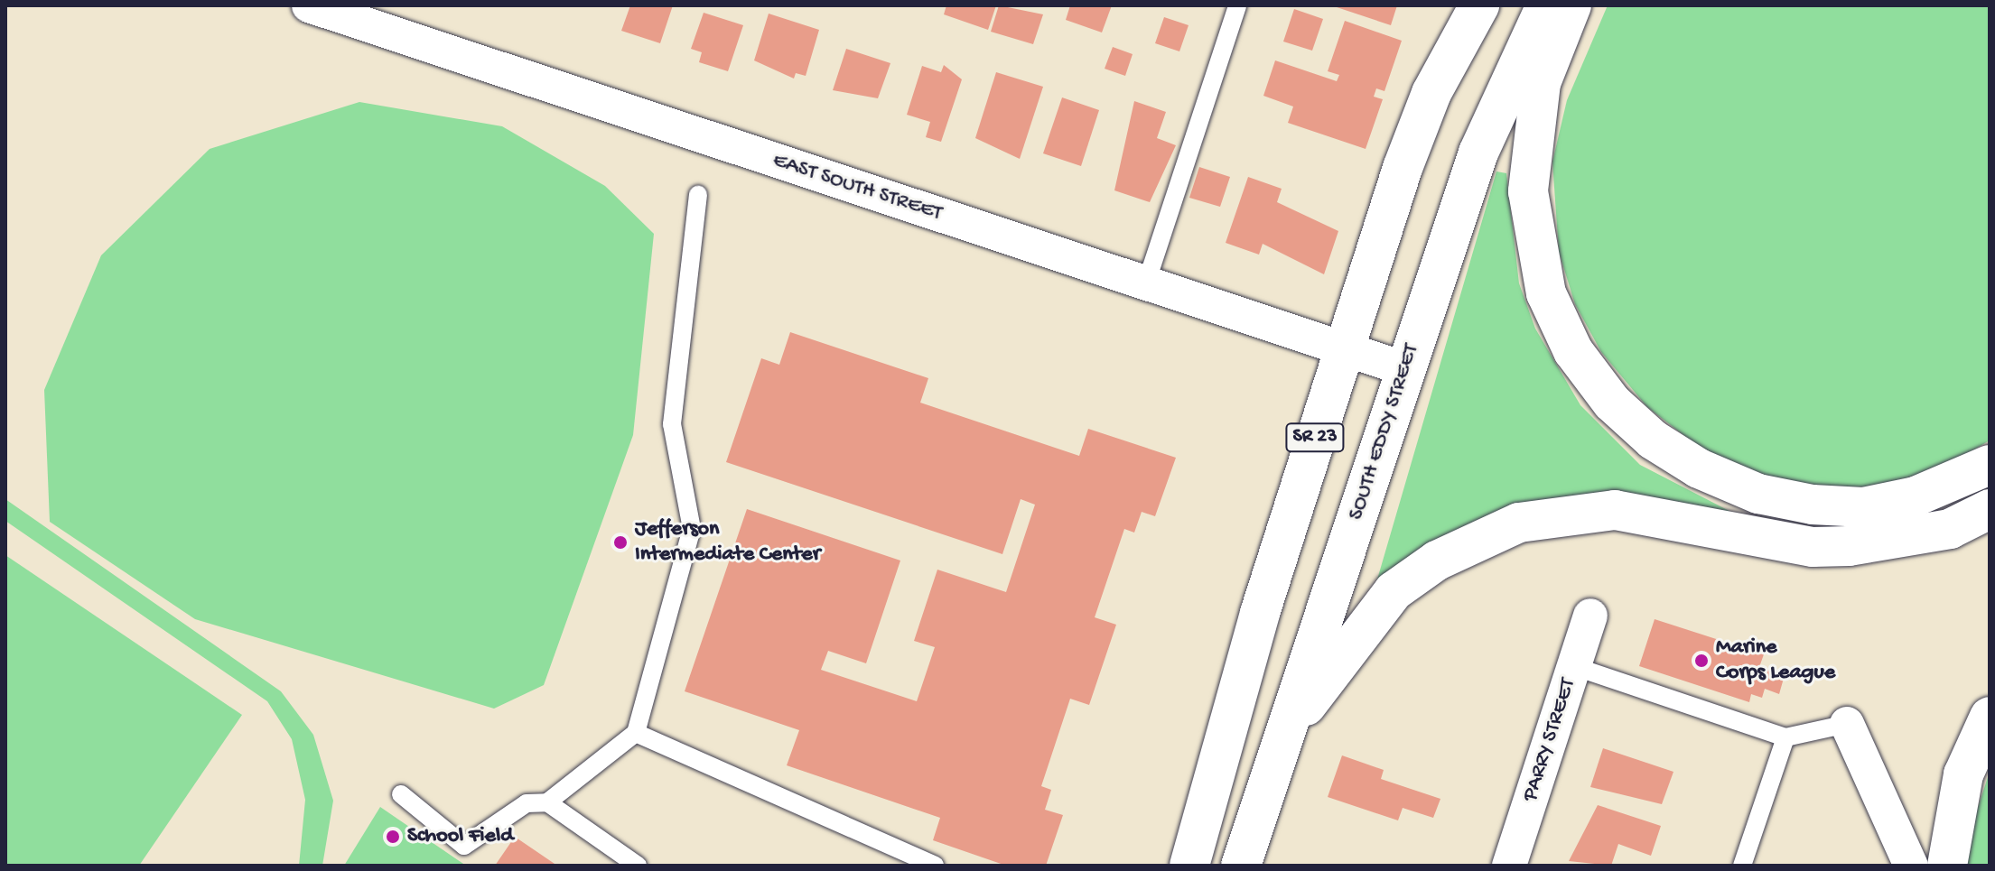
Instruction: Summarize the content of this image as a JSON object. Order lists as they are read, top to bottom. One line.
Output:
{"streets":{"main road":["SOUTH EDDY STREET","SR 23"],"street":["EAST SOUTH STREET","PARRY STREET"]},"crossings":[["EAST SOUTH STREET","SOUTH EDDY STREET"],["EAST SOUTH STREET","SR 23"]],"places":["Jefferson Intermediate Center","Marine Corps League","School Field"]}
